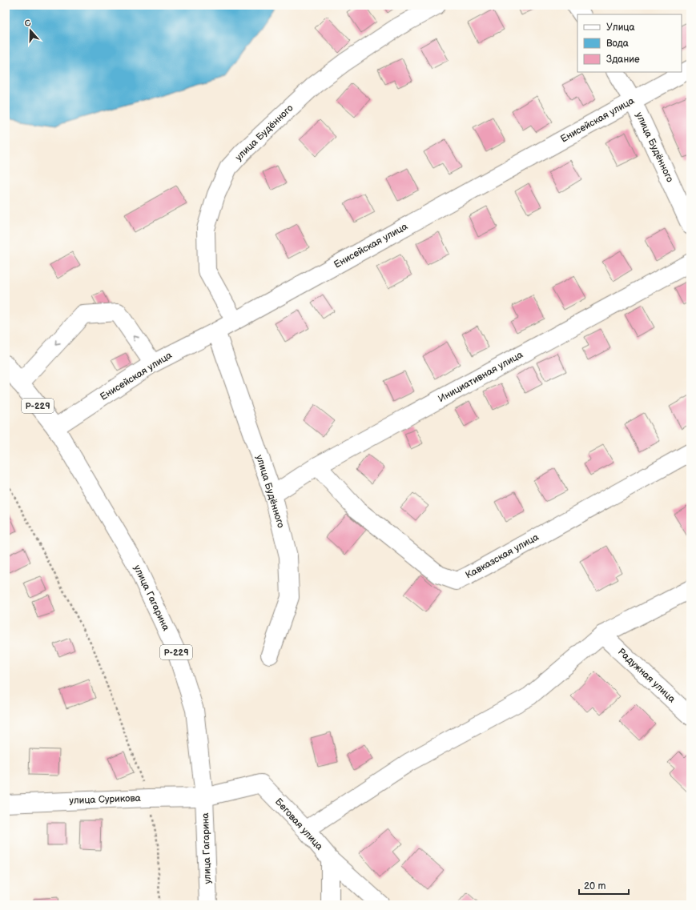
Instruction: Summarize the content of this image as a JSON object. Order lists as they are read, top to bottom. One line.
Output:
{"streets":{"street":["Енисейская улица","улица Будённого","Инициативная улица","Р-229","Кавказская улица","улица Гагарина","Радужная улица","улица Сурикова","Беговая улица"]},"crossings":[["Енисейская улица","улица Будённого"],["Енисейская улица","улица Гагарина"],["улица Будённого","Инициативная улица"],["Инициативная улица","Кавказская улица"],["улица Гагарина","улица Сурикова"],["улица Гагарина","Беговая улица"],["улица Сурикова","Беговая улица"]],"legend":["Улица","Вода","Здание"],"scale_bar":"20 m","north":"top"}
